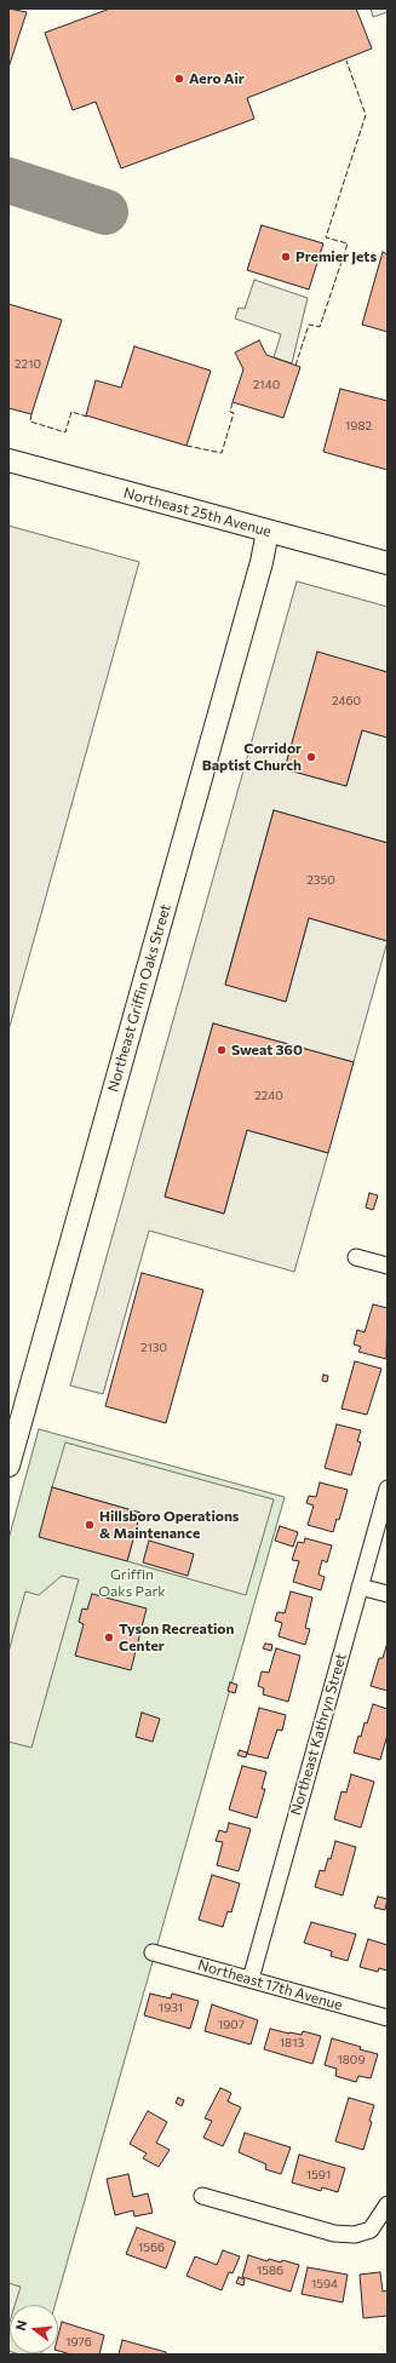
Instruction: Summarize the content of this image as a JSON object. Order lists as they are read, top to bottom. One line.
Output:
{"streets":{"street":["Northeast 25th Avenue","Northeast Griffin Oaks Street","Northeast Kathryn Street","Northeast 17th Avenue"]},"crossings":[["Northeast 25th Avenue","Northeast Griffin Oaks Street"],["Northeast Kathryn Street","Northeast 17th Avenue"]],"parks":["Griffin Oaks Park"],"places":["Aero Air","Premier Jets","Corridor Baptist Church","Sweat 360","Hillsboro Operations & Maintenance","Tyson Recreation Center"],"house_numbers":["2210","2140","1982","2460","2350","2240","2130","1931","1907","1813","1809","1591","1566","1586","1594","1976"],"north":"left"}
